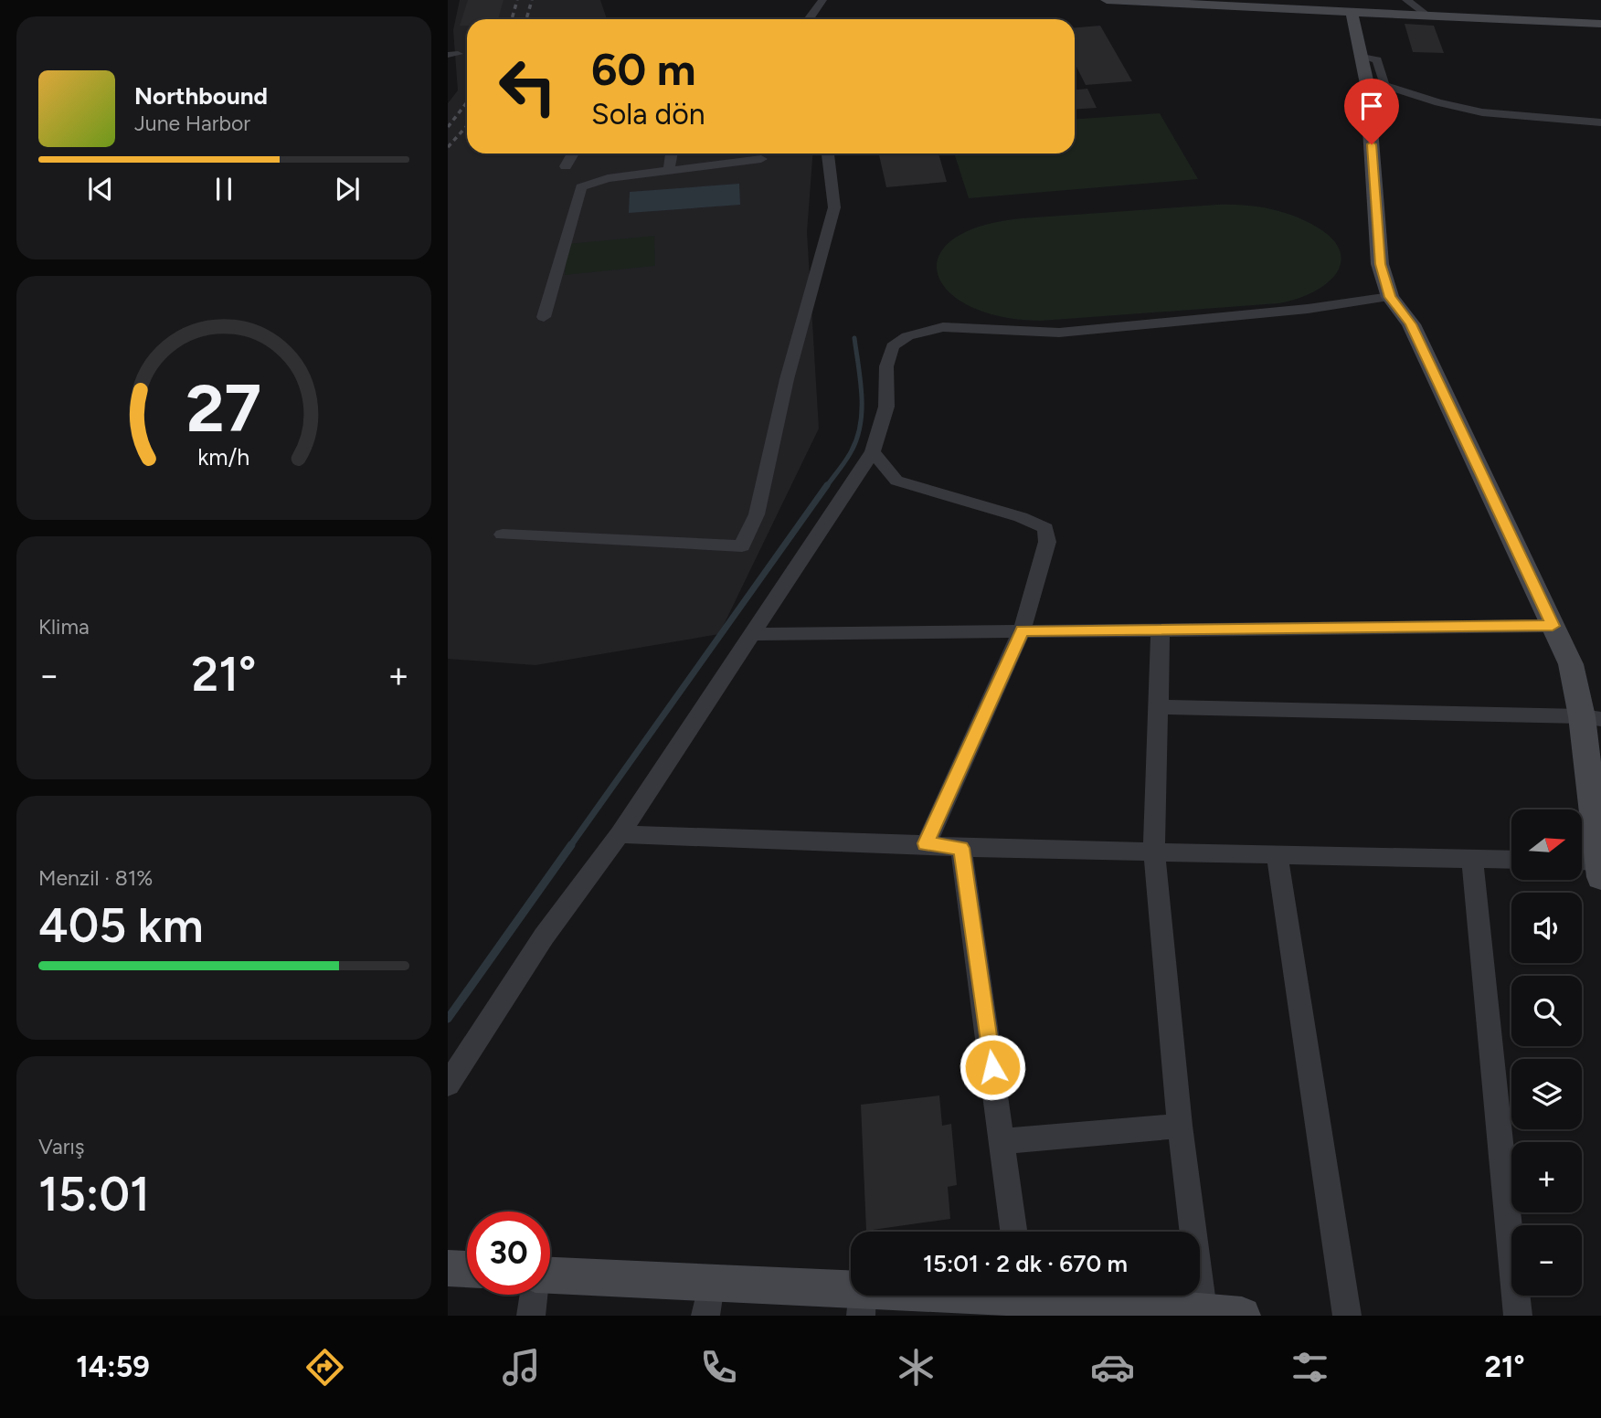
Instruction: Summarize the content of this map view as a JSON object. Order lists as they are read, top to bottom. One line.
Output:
{"north":"right","page":{"turn":["60 m","Sola dön"],"song":["Northbound","June Harbor"],"tile":["Klima",["Menzil · 81%","405 km"],["Varış","15:01"]],"heat":["−","21°","+"],"map_buttons":["+","−"],"limit":"30","trip":"15:01 · 2 dk · 670 m","tabs":["14:59","21°"],"gauge":["27","km/h"]}}
